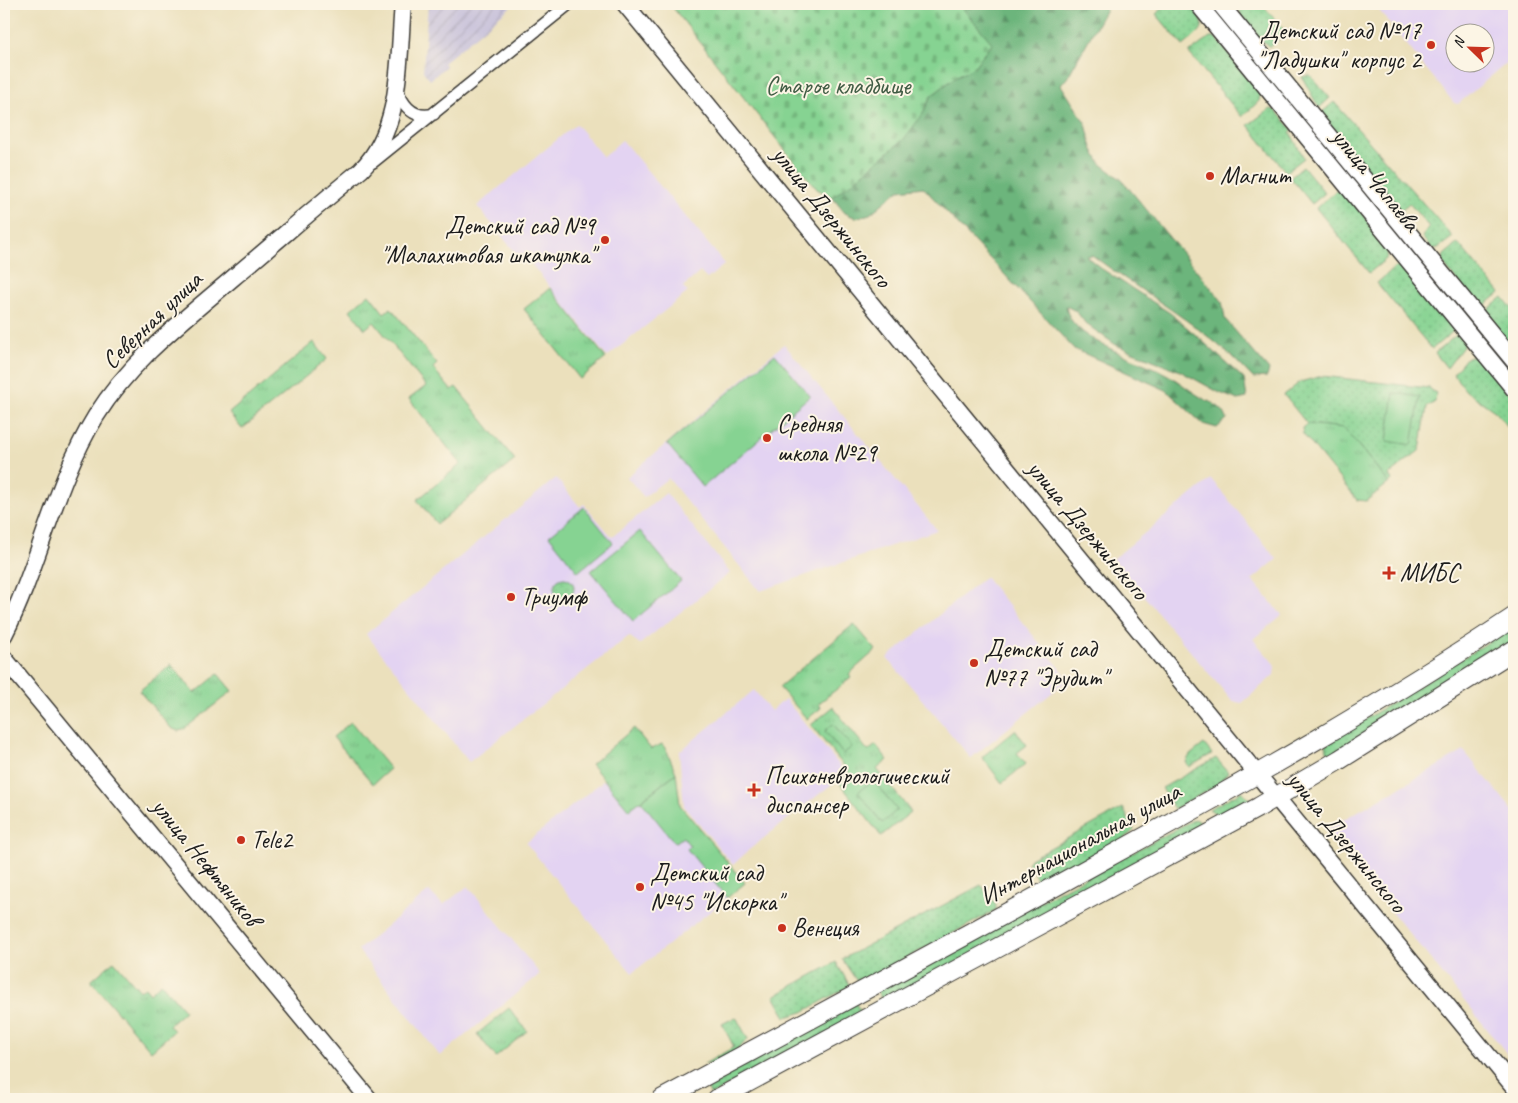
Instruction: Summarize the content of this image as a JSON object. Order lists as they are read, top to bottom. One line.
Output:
{"streets":{"main road":["улица Чапаева","улица Дзержинского","Северная улица","Интернациональная улица","улица Нефтяников"]},"crossings":[["улица Дзержинского","Интернациональная улица"]],"parks":["Старое кладбище"],"places":{"other":["Детский сад №17 \"Ладушки\" корпус 2","Магнит","Детский сад №9 \"Малахитовая шкатулка\"","Средняя школа №29","Триумф","Детский сад №77 \"Эрудит\"","Tele2","Детский сад №45 \"Искорка\"","Венеция"],"health":["МИБС","Психоневрологический диспансер"]},"north":"top left"}
